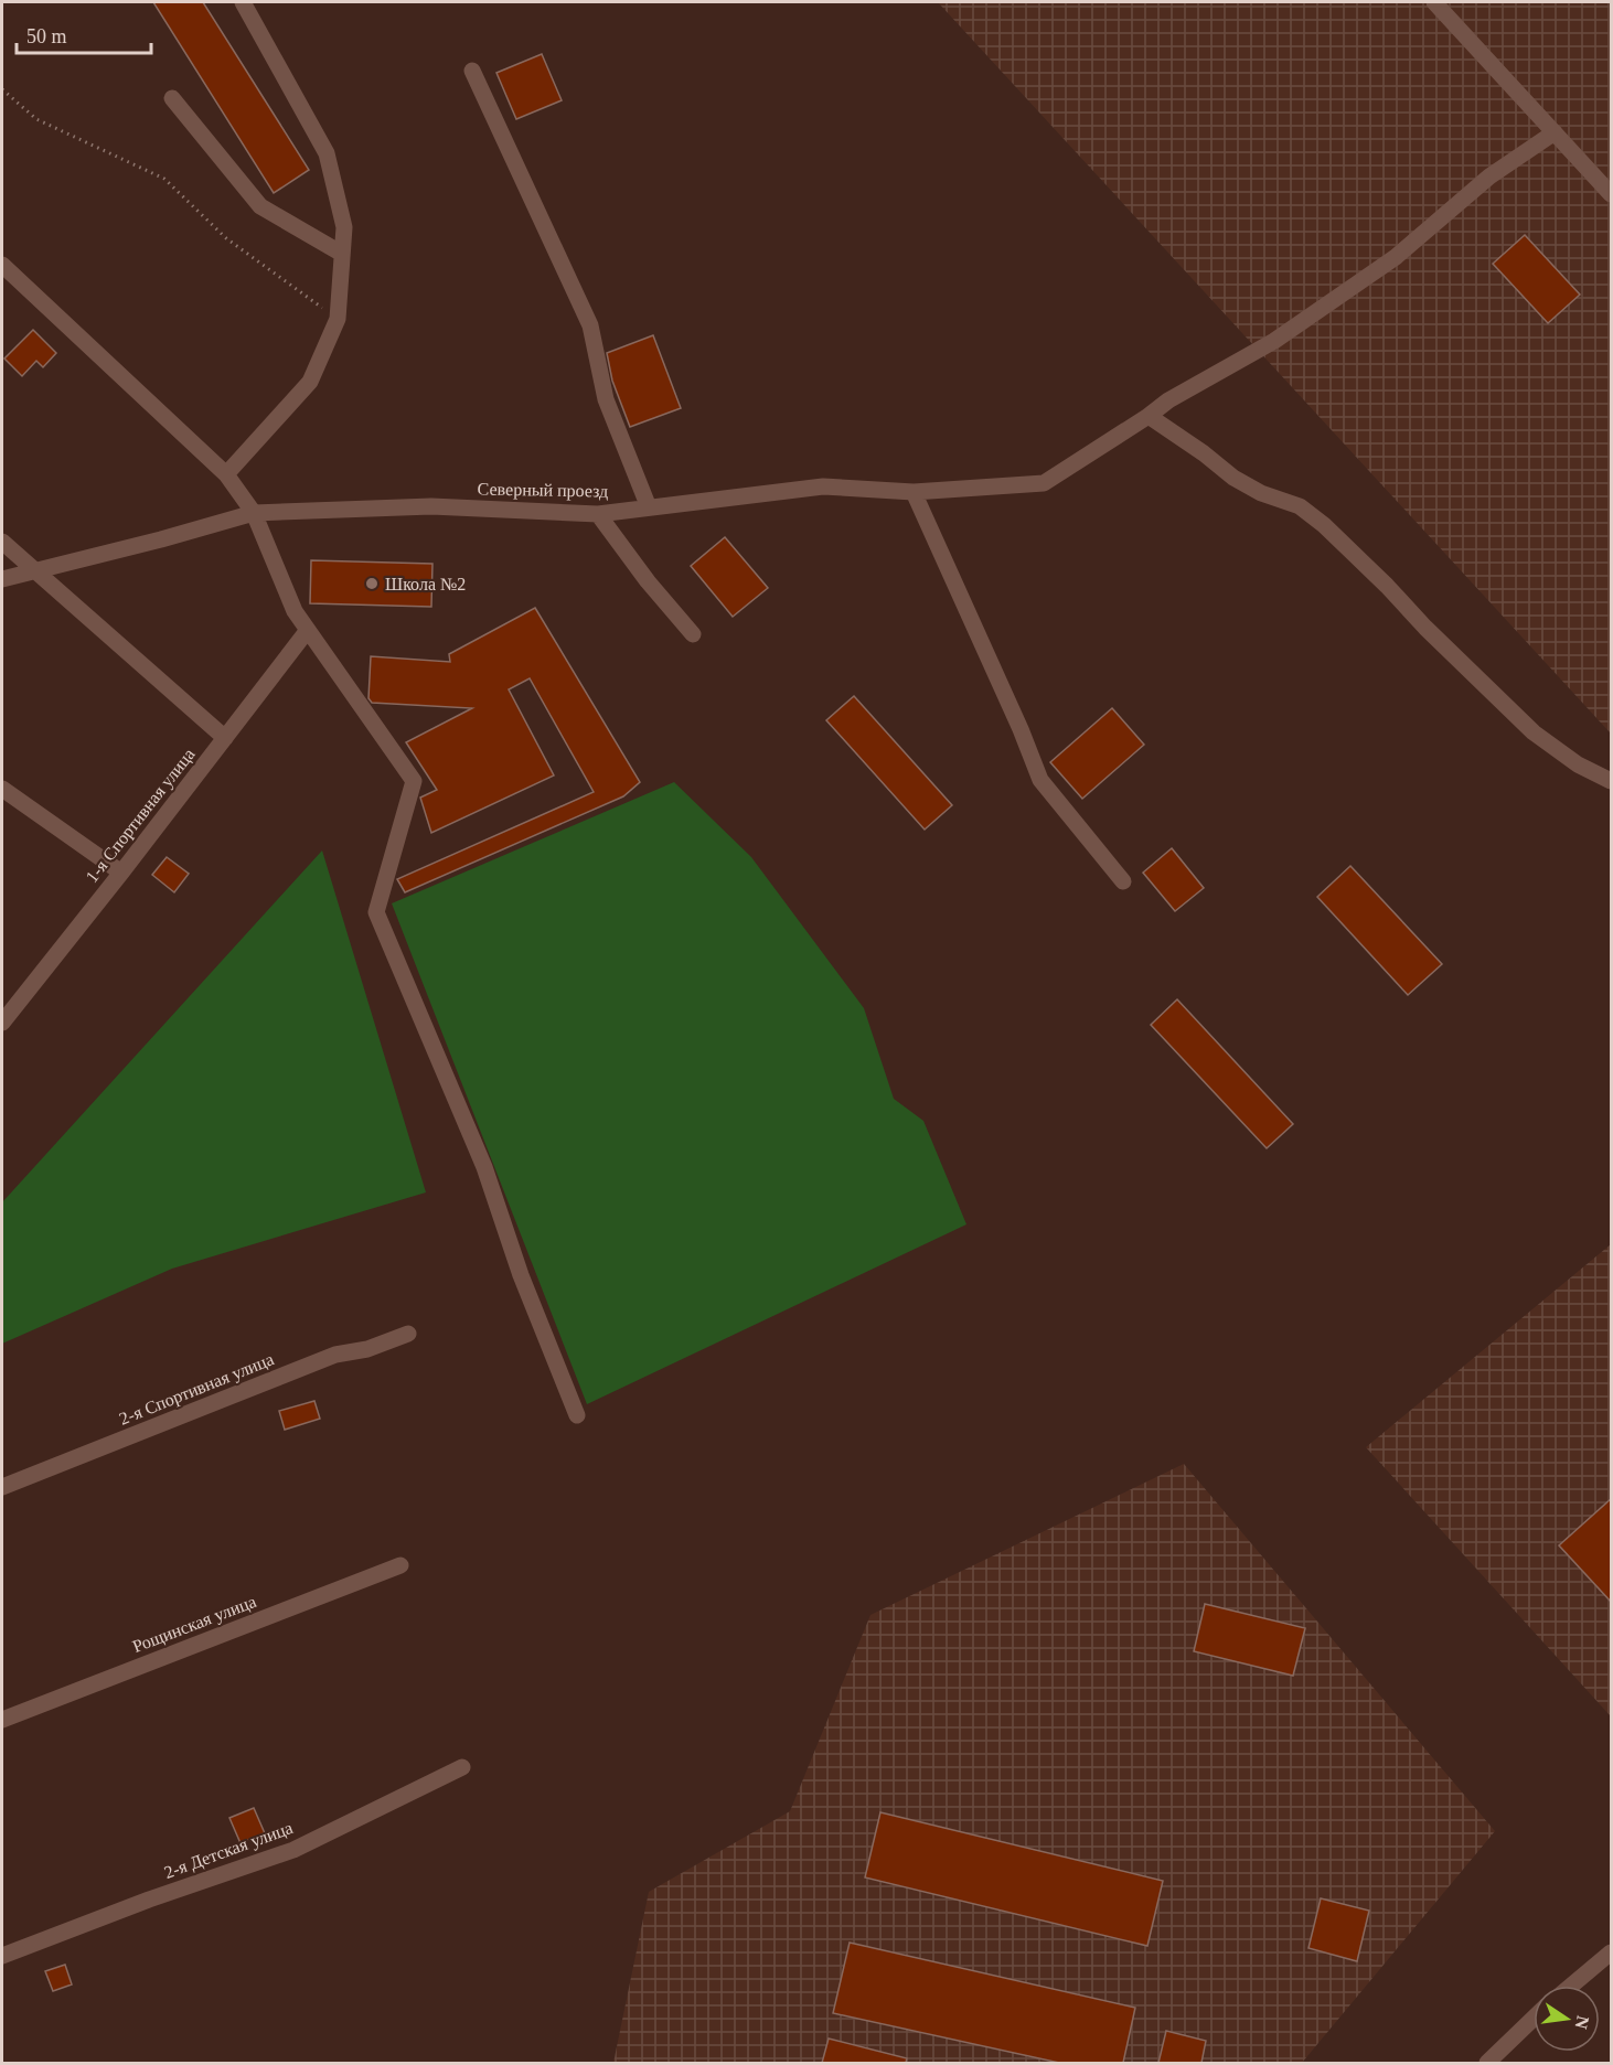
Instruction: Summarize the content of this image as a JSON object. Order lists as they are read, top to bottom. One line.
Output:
{"streets":{"street":["Северный проезд","1-я Спортивная улица","2-я Спортивная улица","Рощинская улица","2-я Детская улица"]},"places":["Школа №2"],"scale_bar":"50 m","north":"right"}
